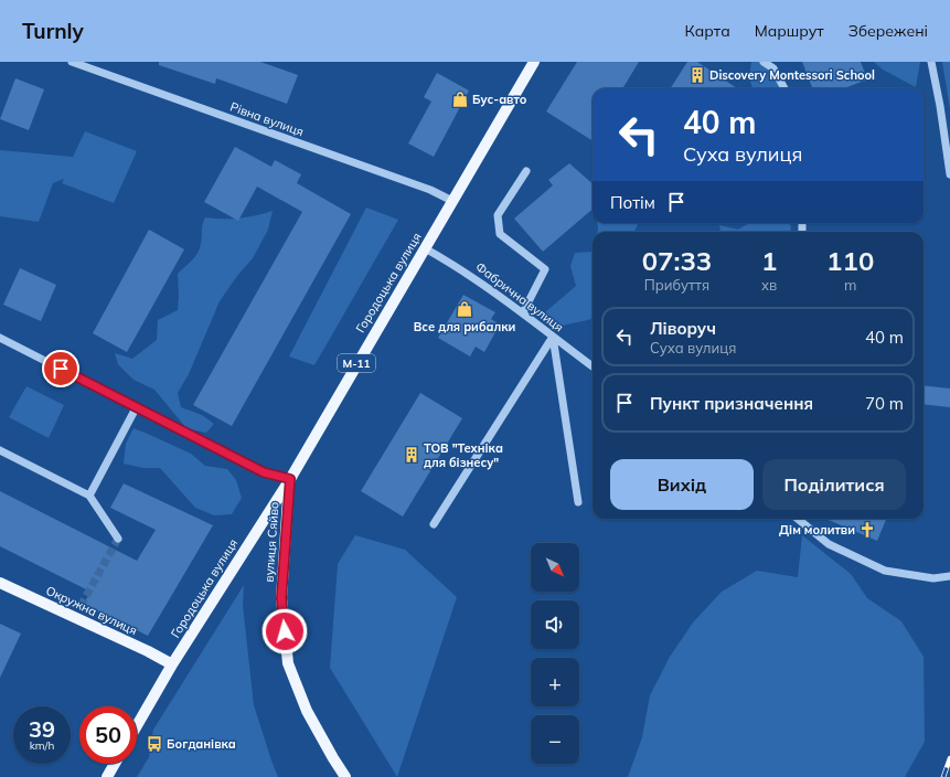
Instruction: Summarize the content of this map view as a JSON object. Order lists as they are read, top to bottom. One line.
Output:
{"streets":{"main road":["Городоцька вулиця","М-11","вулиця Сяйво","Окружна вулиця"],"street":["Рівна вулиця","Фабрична вулиця"]},"crossings":[["Рівна вулиця","Городоцька вулиця"],["Городоцька вулиця","Фабрична вулиця"],["Городоцька вулиця","вулиця Сяйво"],["Городоцька вулиця","Окружна вулиця"]],"places":{"building":["Discovery Montessori School","ТОВ \"Техніка для бізнесу\""],"shop":["Бус-авто","Все для рибалки"],"church":["Дім молитви"],"bus stop":["Богданівка"]},"north":"bottom right","page":{"header":"Turnly","nav":["Карта","Маршрут","Збережені"],"turn":["40 m","Суха вулиця"],"then":"Потім","eta":["07:33","Прибуття","1","хв","110","m"],"list":[{"name":"Ліворуч","note":"Суха вулиця","value":"40 m"},{"name":"Пункт призначення","value":"70 m"}],"buttons":["Вихід","Поділитися"],"map_buttons":["+","−"],"speed":"39 km/h","limit":"50"}}
